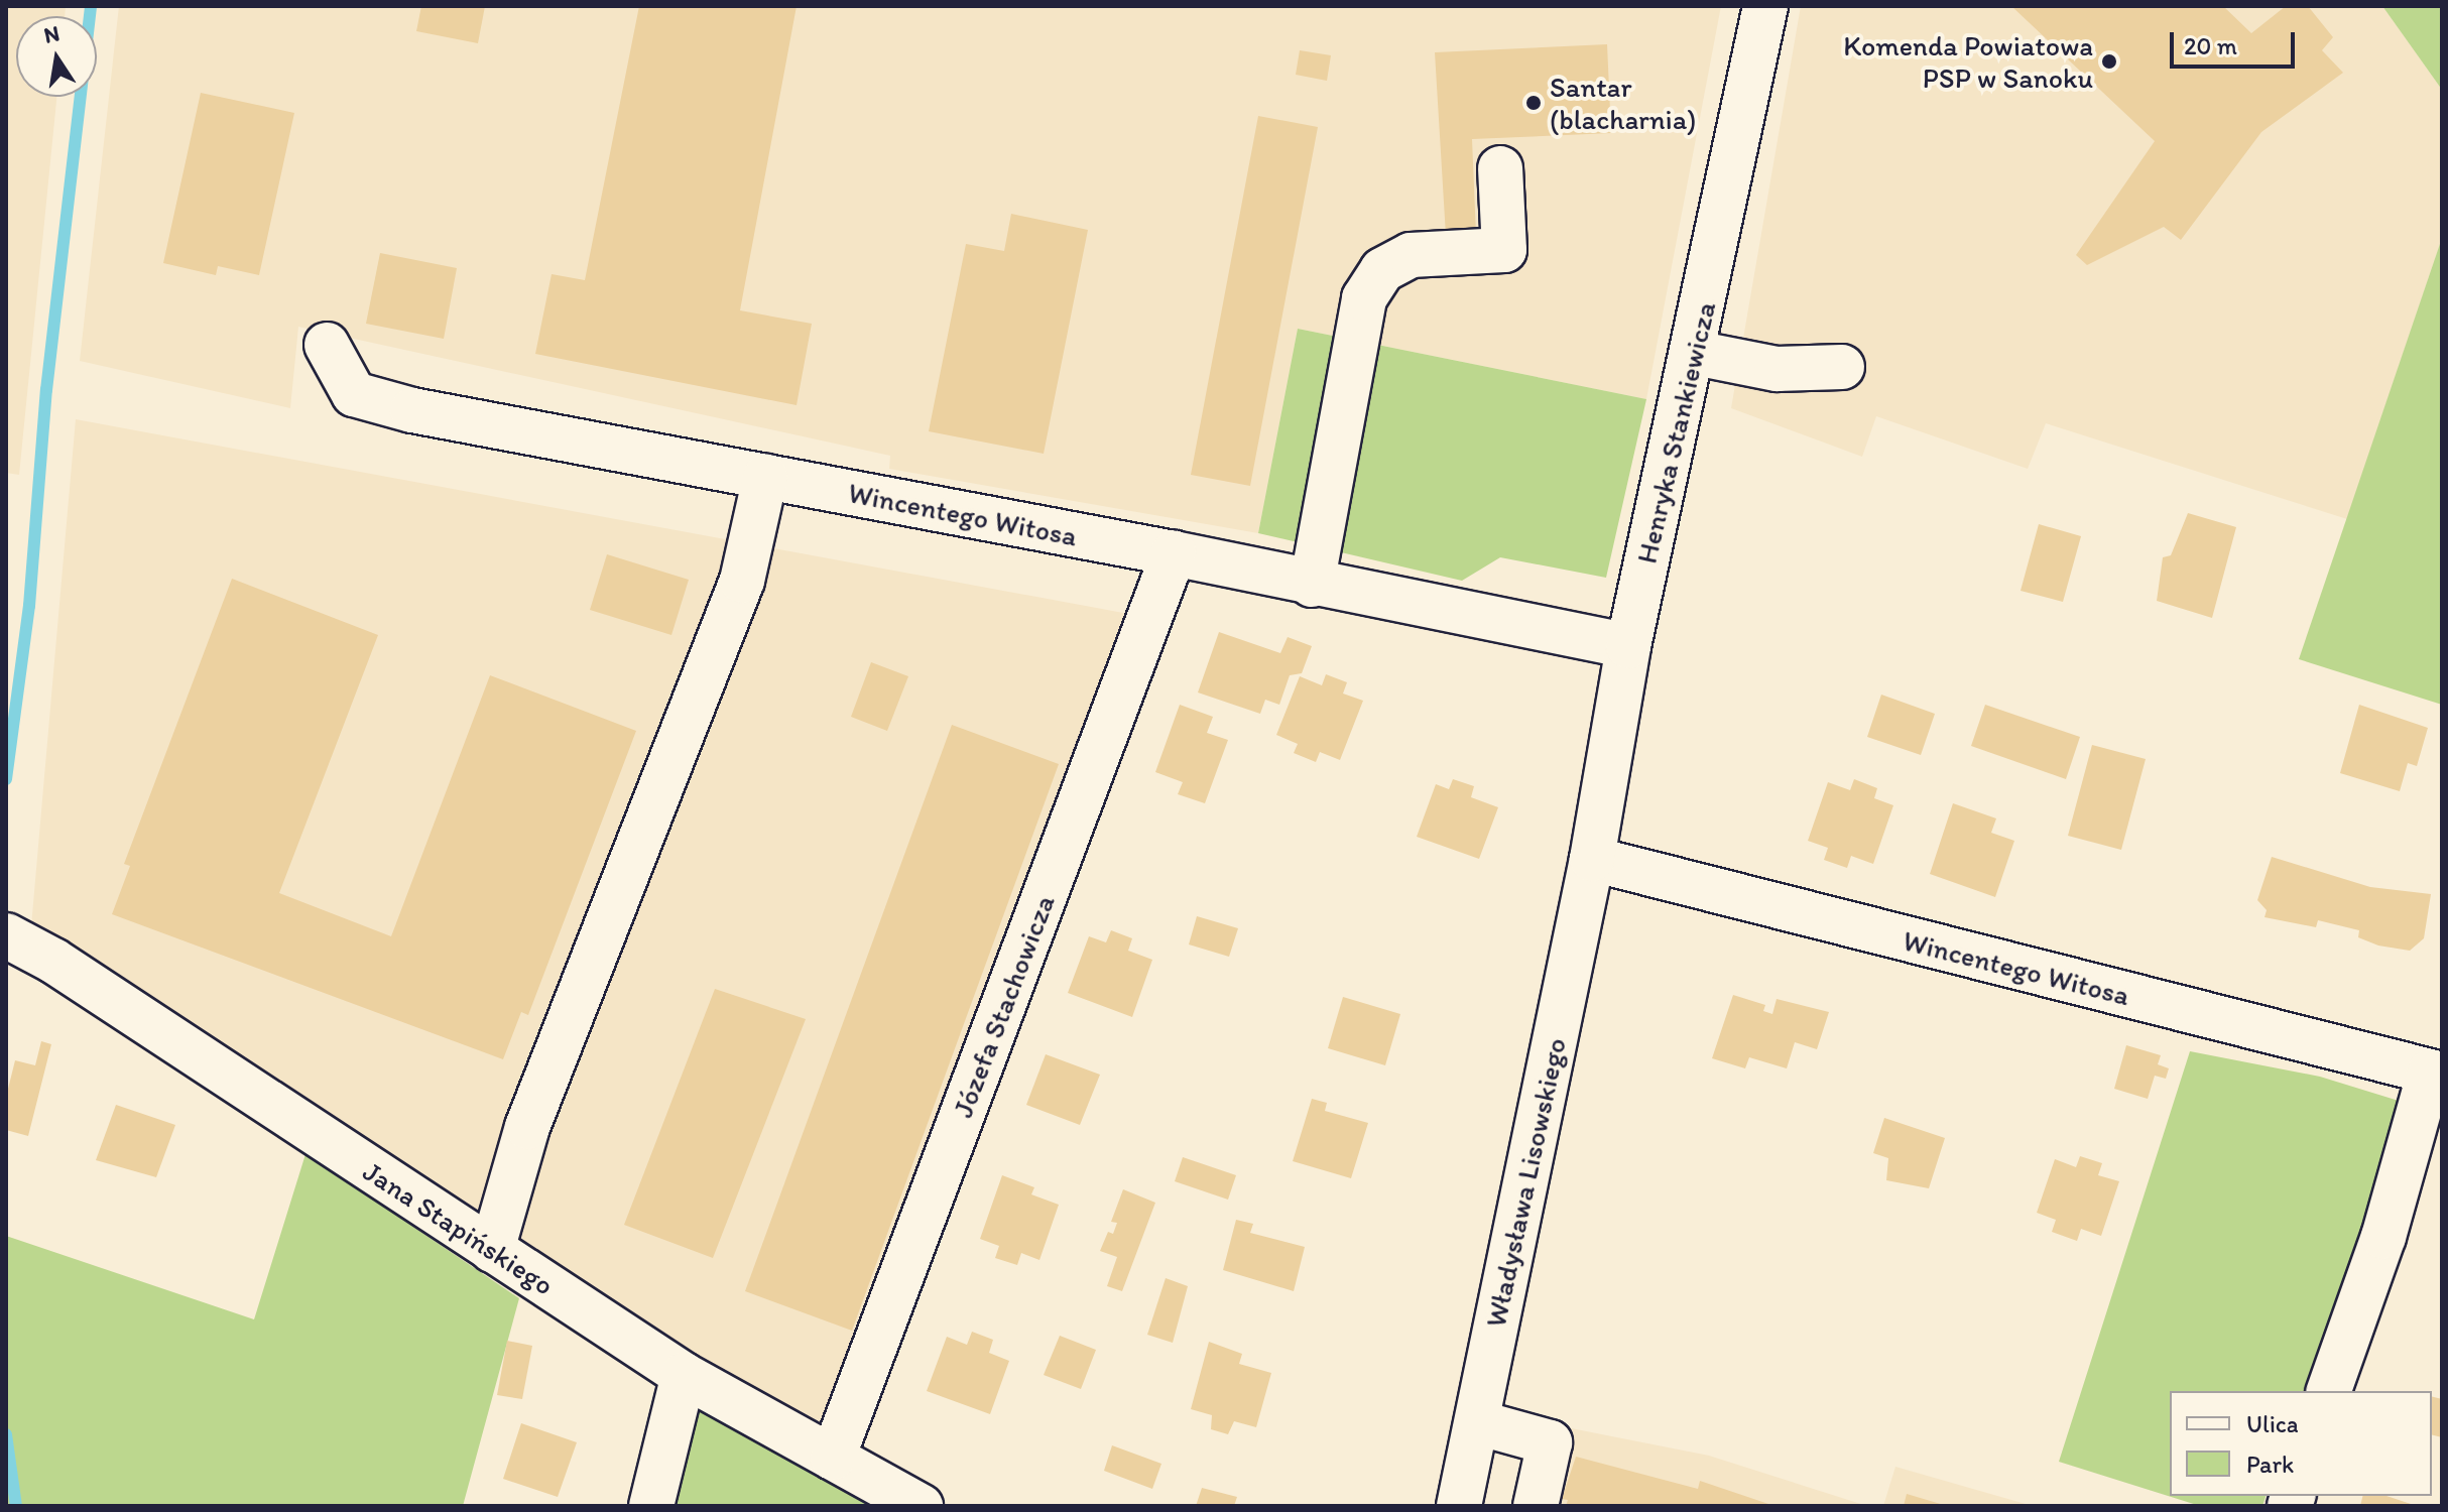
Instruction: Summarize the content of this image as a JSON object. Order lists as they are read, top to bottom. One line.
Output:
{"streets":{"street":["Henryka Stankiewicza","Wincentego Witosa","Józefa Stachowicza","Władysława Lisowskiego","Jana Stapińskiego"]},"crossings":[["Henryka Stankiewicza","Wincentego Witosa"],["Henryka Stankiewicza","Władysława Lisowskiego"],["Wincentego Witosa","Józefa Stachowicza"],["Wincentego Witosa","Władysława Lisowskiego"],["Józefa Stachowicza","Jana Stapińskiego"]],"places":["Komenda Powiatowa PSP w Sanoku","Santar (blacharnia)"],"legend":["Ulica","Park"],"scale_bar":"20 m","north":"top"}
